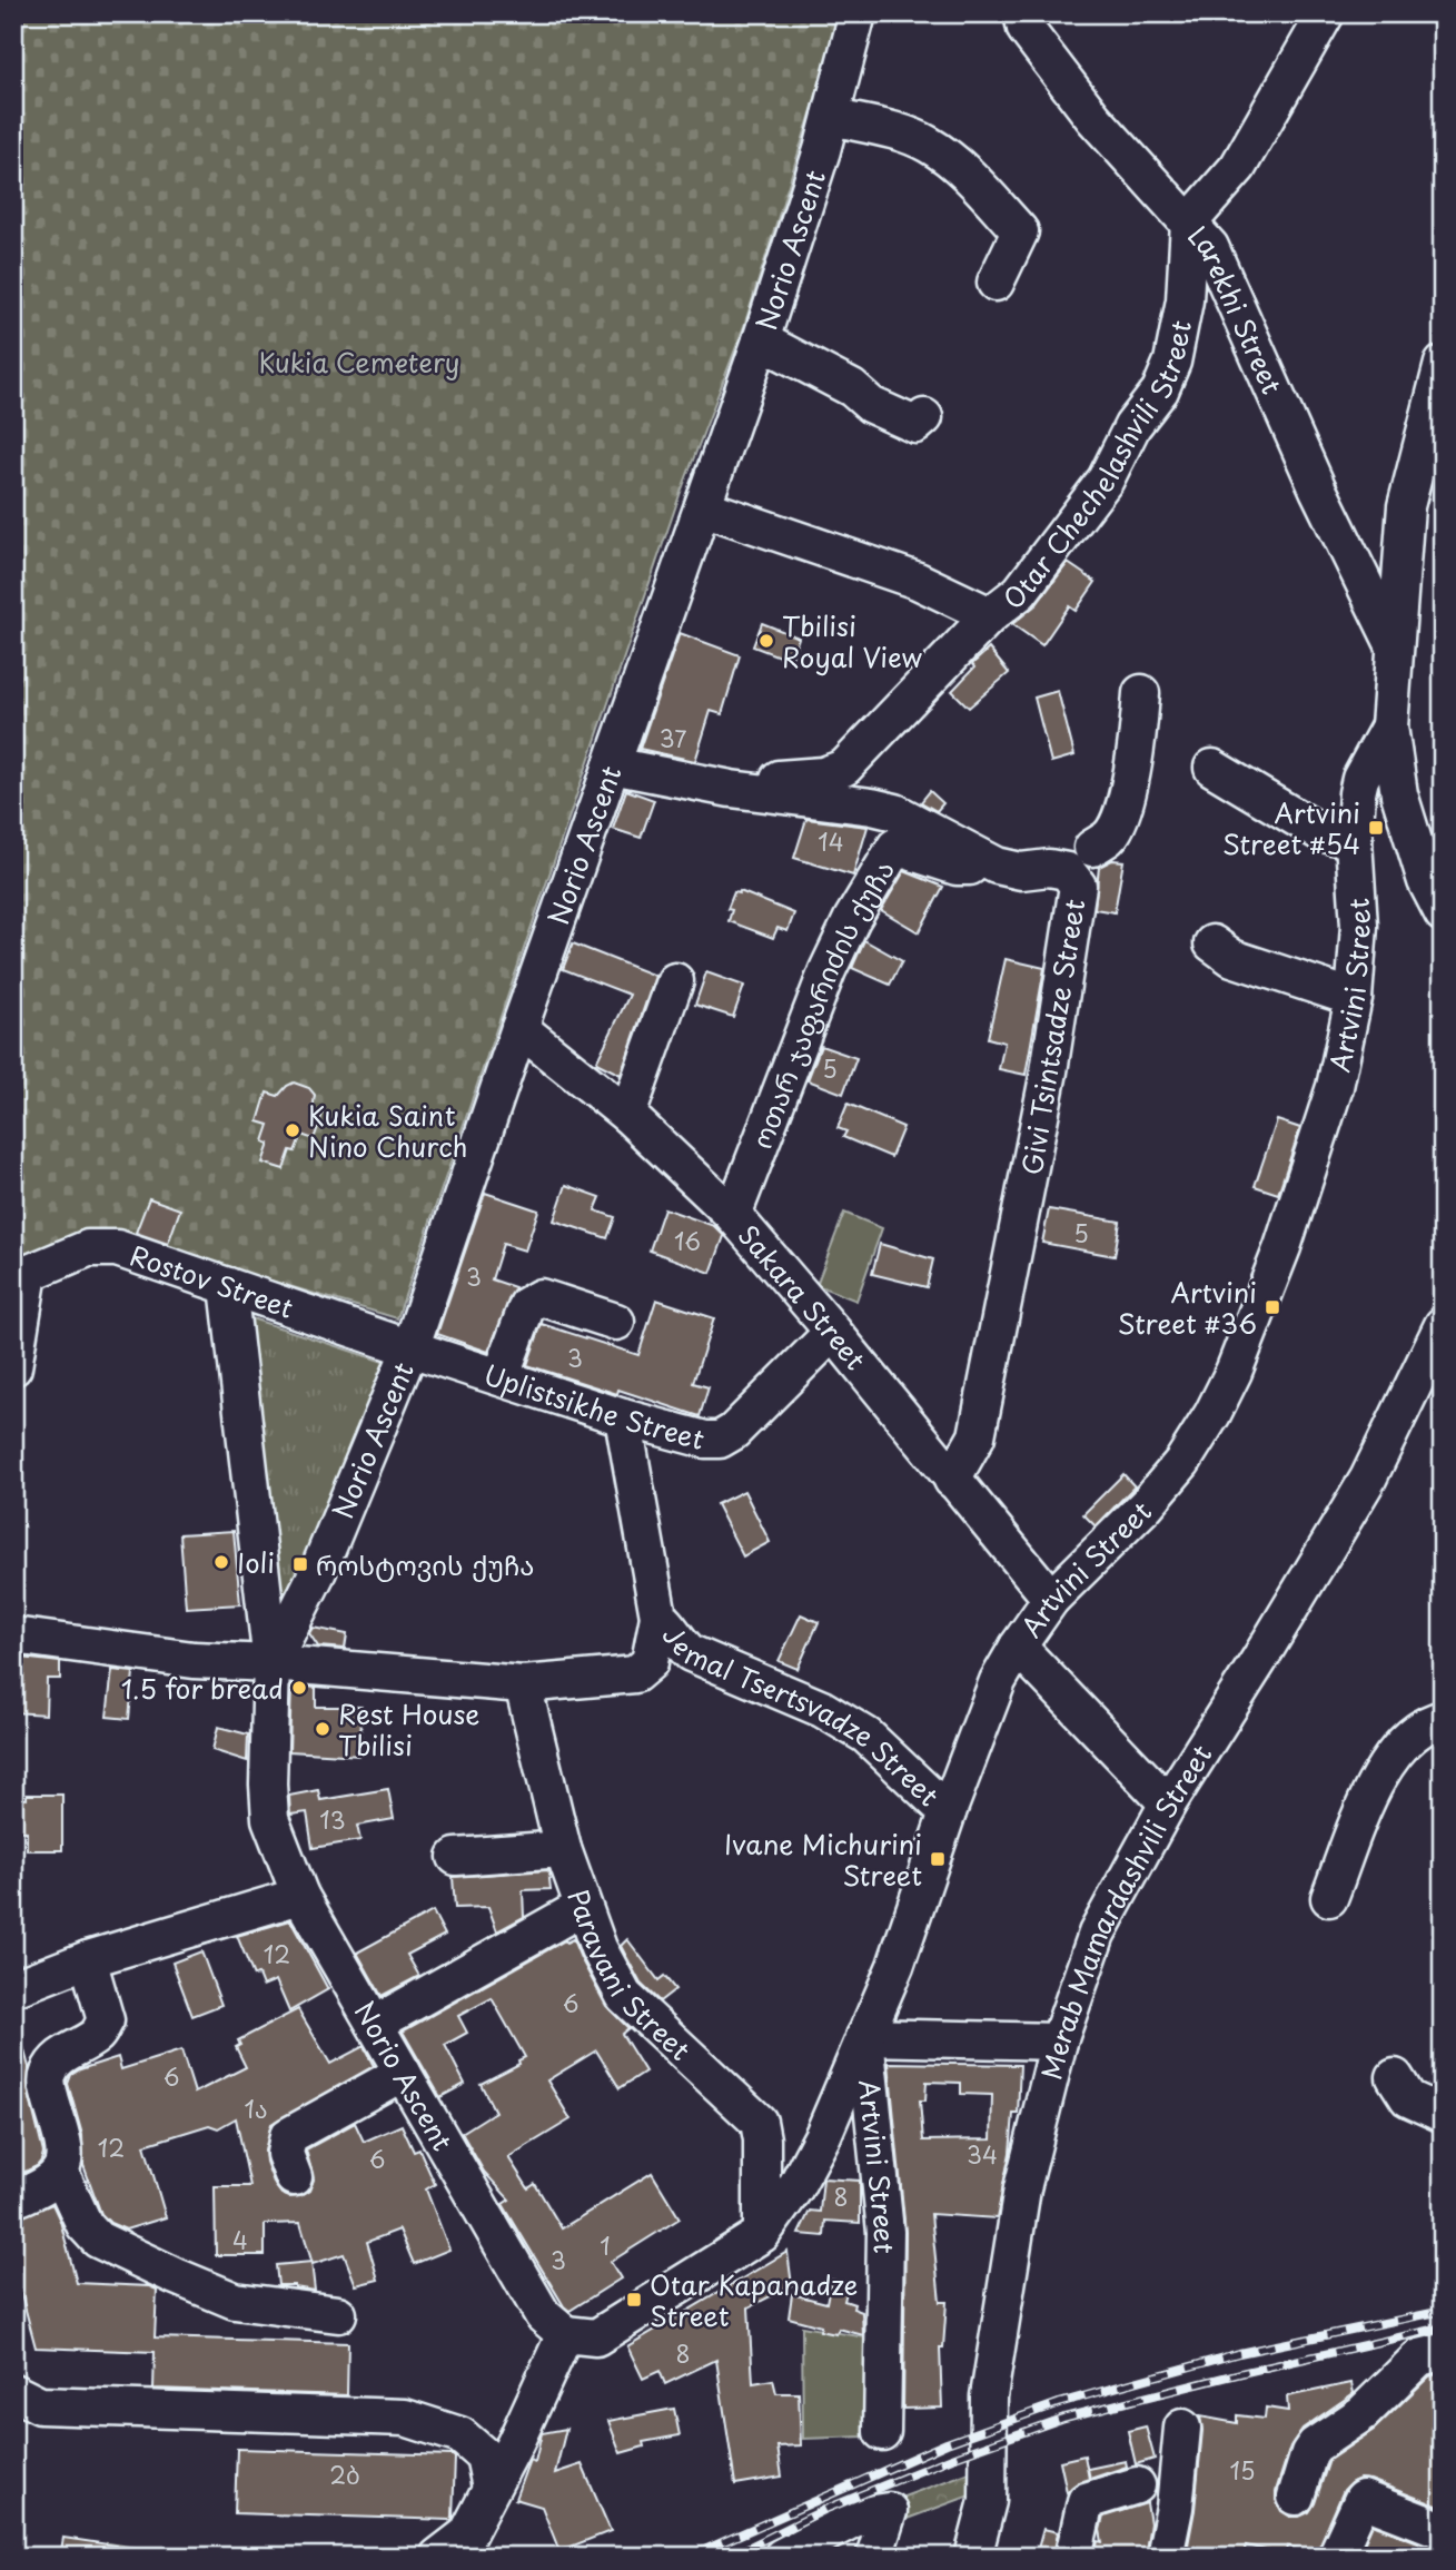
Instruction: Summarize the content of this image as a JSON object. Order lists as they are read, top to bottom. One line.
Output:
{"streets":{"street":["Norio Ascent","Larekhi Street","Otar Chechelashvili Street","Artvini Street","ოთარ ჯაფარიძის ქუჩა","Givi Tsintsadze Street","Rostov Street","Sakara Street","Uplistsikhe Street","Jemal Tsertsvadze Street","Merab Mamardashvili Street","Paravani Street"]},"crossings":[["Norio Ascent","Givi Tsintsadze Street"],["Norio Ascent","Rostov Street"],["Norio Ascent","Sakara Street"],["Norio Ascent","Uplistsikhe Street"],["Larekhi Street","Otar Chechelashvili Street"],["Otar Chechelashvili Street","Givi Tsintsadze Street"],["Artvini Street","Sakara Street"],["Artvini Street","Jemal Tsertsvadze Street"],["ოთარ ჯაფარიძის ქუჩა","Givi Tsintsadze Street"],["ოთარ ჯაფარიძის ქუჩა","Sakara Street"],["Givi Tsintsadze Street","Sakara Street"],["Rostov Street","Uplistsikhe Street"],["Sakara Street","Uplistsikhe Street"],["Uplistsikhe Street","Jemal Tsertsvadze Street"],["Jemal Tsertsvadze Street","Paravani Street"]],"parks":["Kukia Cemetery"],"places":{"other":["Tbilisi Royal View","Kukia Saint Nino Church","Ioli","1.5 for bread","Rest House Tbilisi"],"transit":["Artvini Street #54","Artvini Street #36","როსტოვის ქუჩა","Ivane Michurini Street","Otar Kapanadze Street"]},"house_numbers":["37","14","5","5","16","3","3","13","12","6","6","1ა","12","34","6","8","4","1","3","8","15","2ბ"]}
